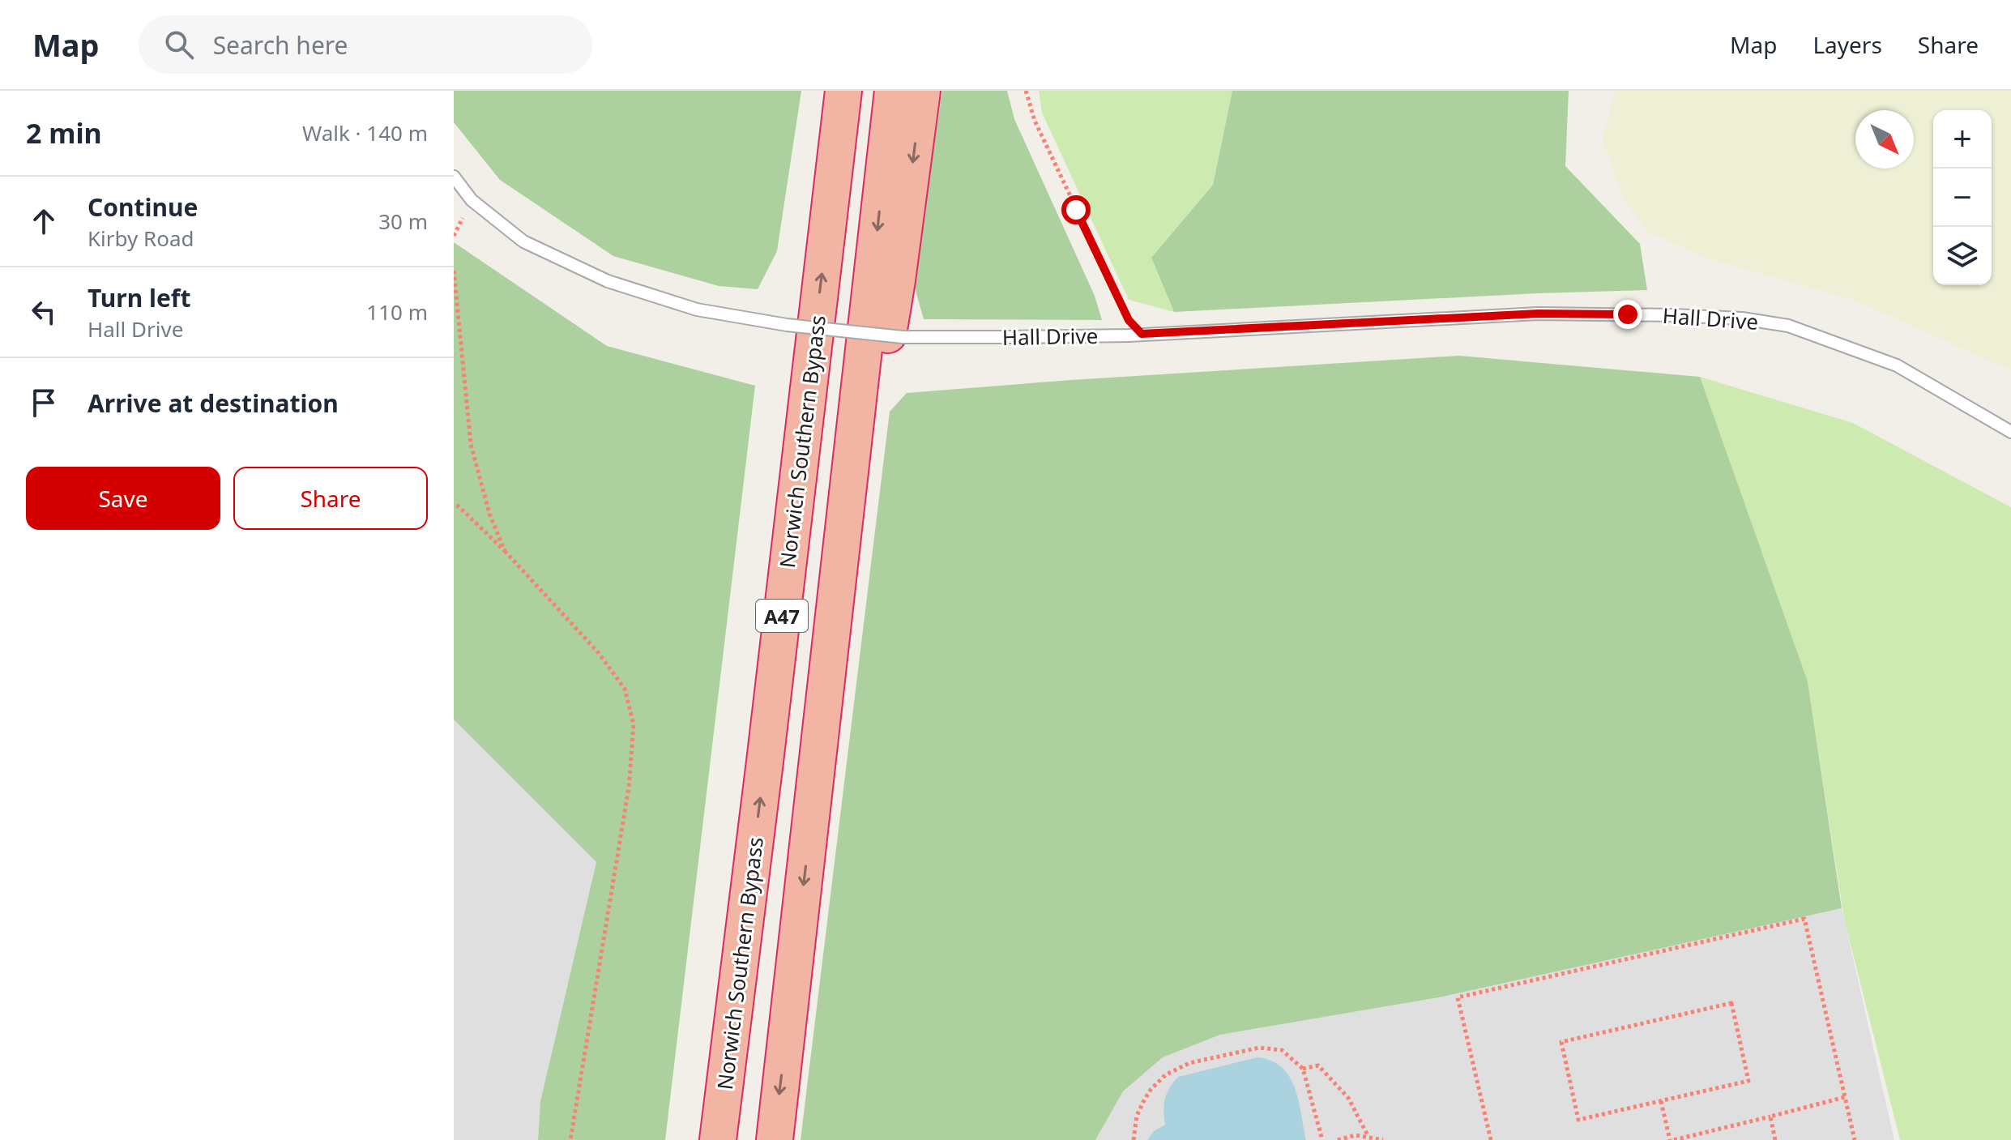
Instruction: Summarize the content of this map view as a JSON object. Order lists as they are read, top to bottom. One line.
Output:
{"streets":{"highway":["Norwich Southern Bypass","A47"],"lane":["Hall Drive"]},"north":"bottom right","page":{"header":"Map","search":"Search here","nav":["Map","Layers","Share"],"heading":["2 min","Walk · 140 m"],"map_buttons":["+","−"],"list":[["Continue","Kirby Road","30 m"],["Turn left","Hall Drive","110 m"],"Arrive at destination"],"buttons":["Save","Share"]}}
